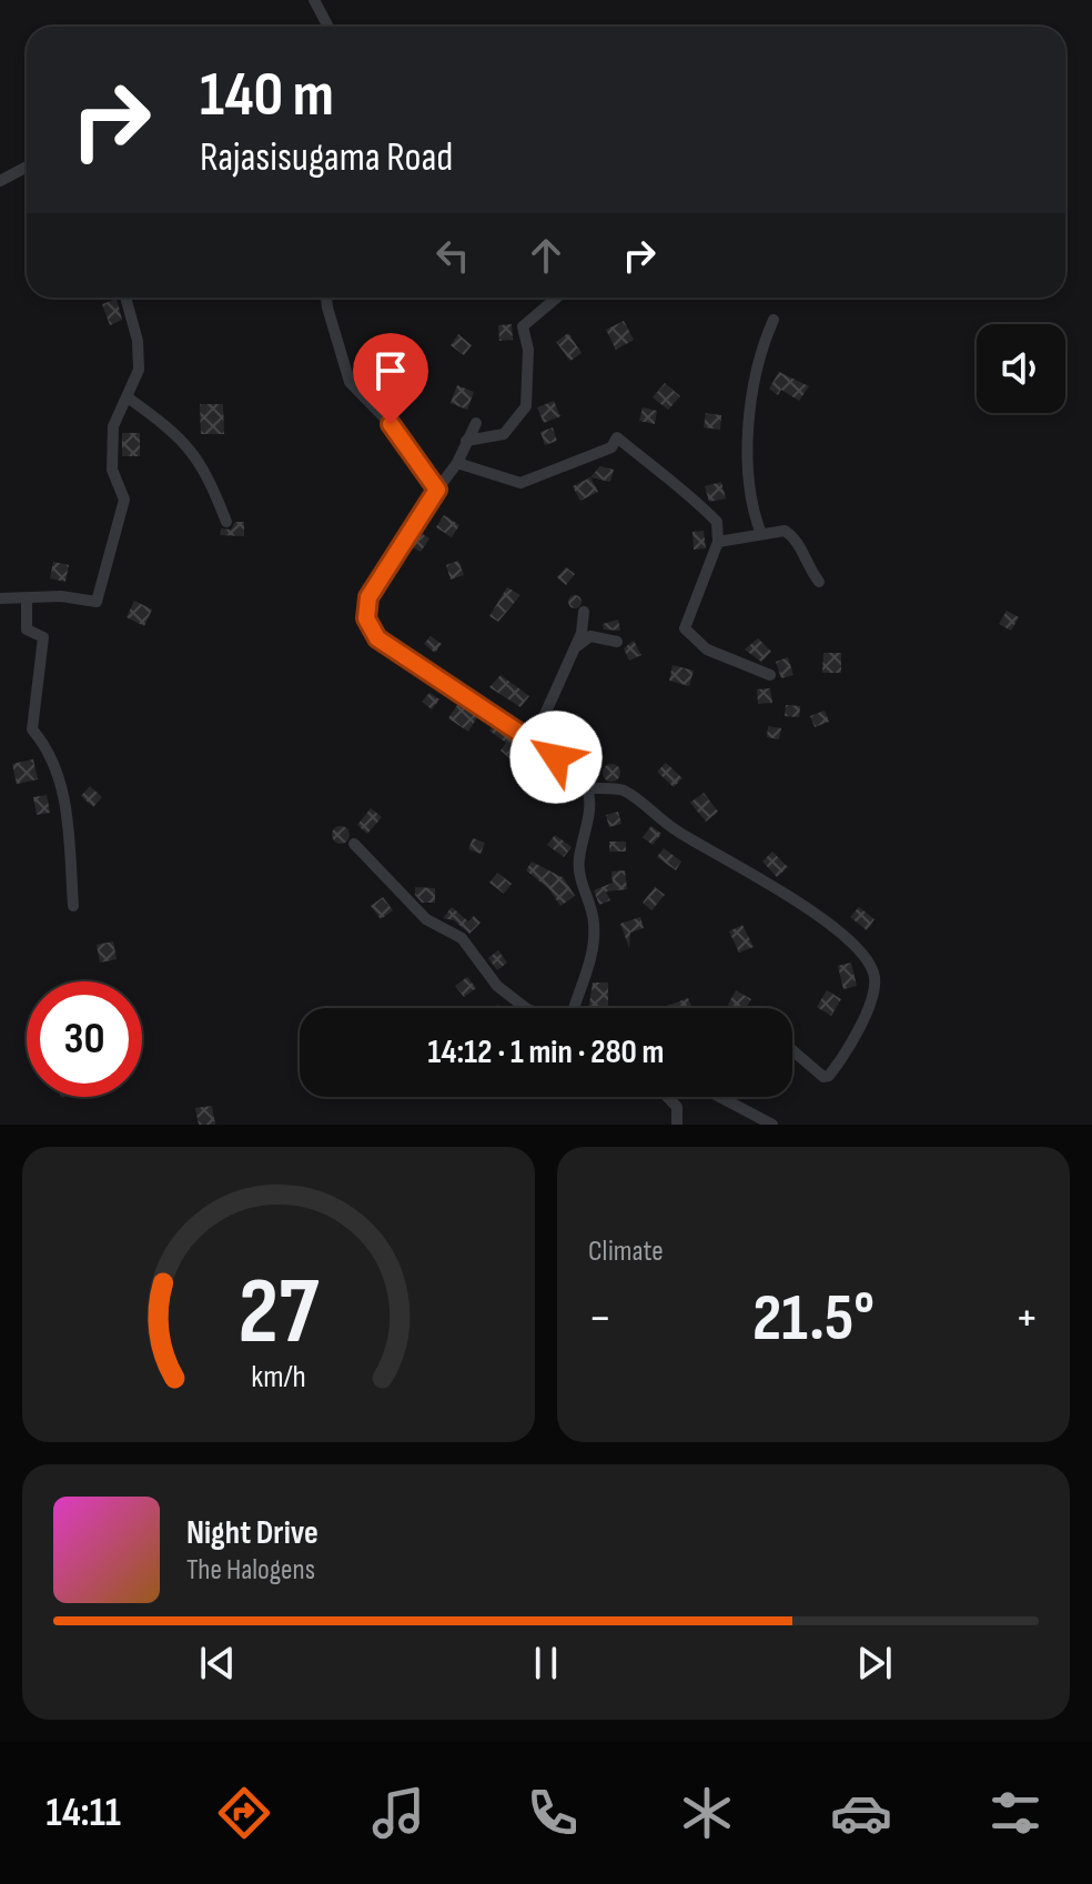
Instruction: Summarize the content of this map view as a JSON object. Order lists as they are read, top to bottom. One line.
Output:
{"page":{"turn":["140 m","Rajasisugama Road"],"limit":"30","trip":"14:12 · 1 min · 280 m","tile":"Climate","heat":["−","21.5°","+"],"song":["Night Drive","The Halogens"],"tabs":"14:11","gauge":["27","km/h"]}}
